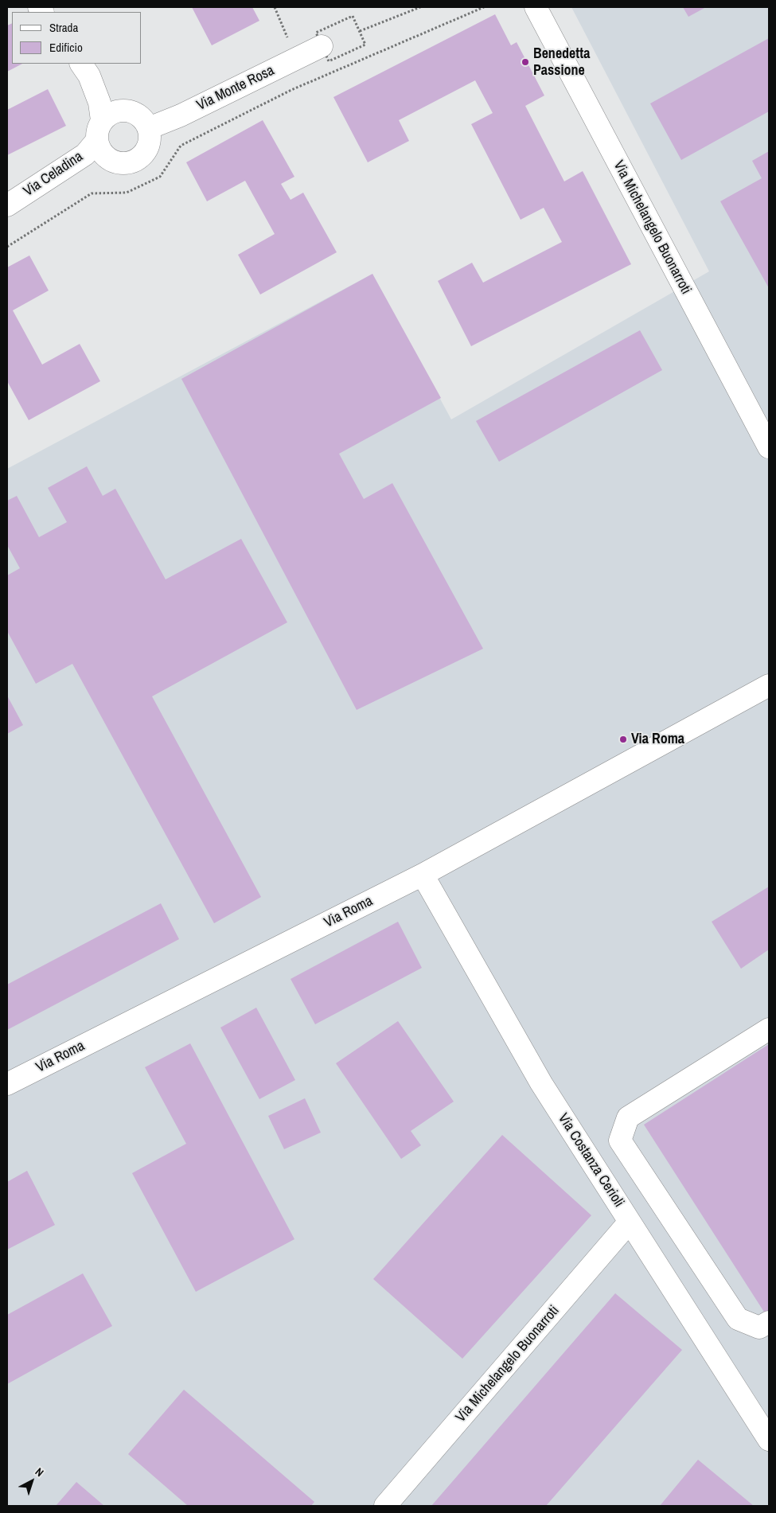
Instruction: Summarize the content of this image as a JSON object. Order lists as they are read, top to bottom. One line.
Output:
{"streets":{"street":["Via Monte Rosa","Via Celadina","Via Michelangelo Buonarroti","Via Roma","Via Costanza Cerioli"]},"crossings":[["Via Monte Rosa","Via Celadina"],["Via Michelangelo Buonarroti","Via Costanza Cerioli"],["Via Roma","Via Costanza Cerioli"]],"places":["Benedetta Passione","Via Roma"],"legend":["Strada","Edificio"],"north":"top right"}
